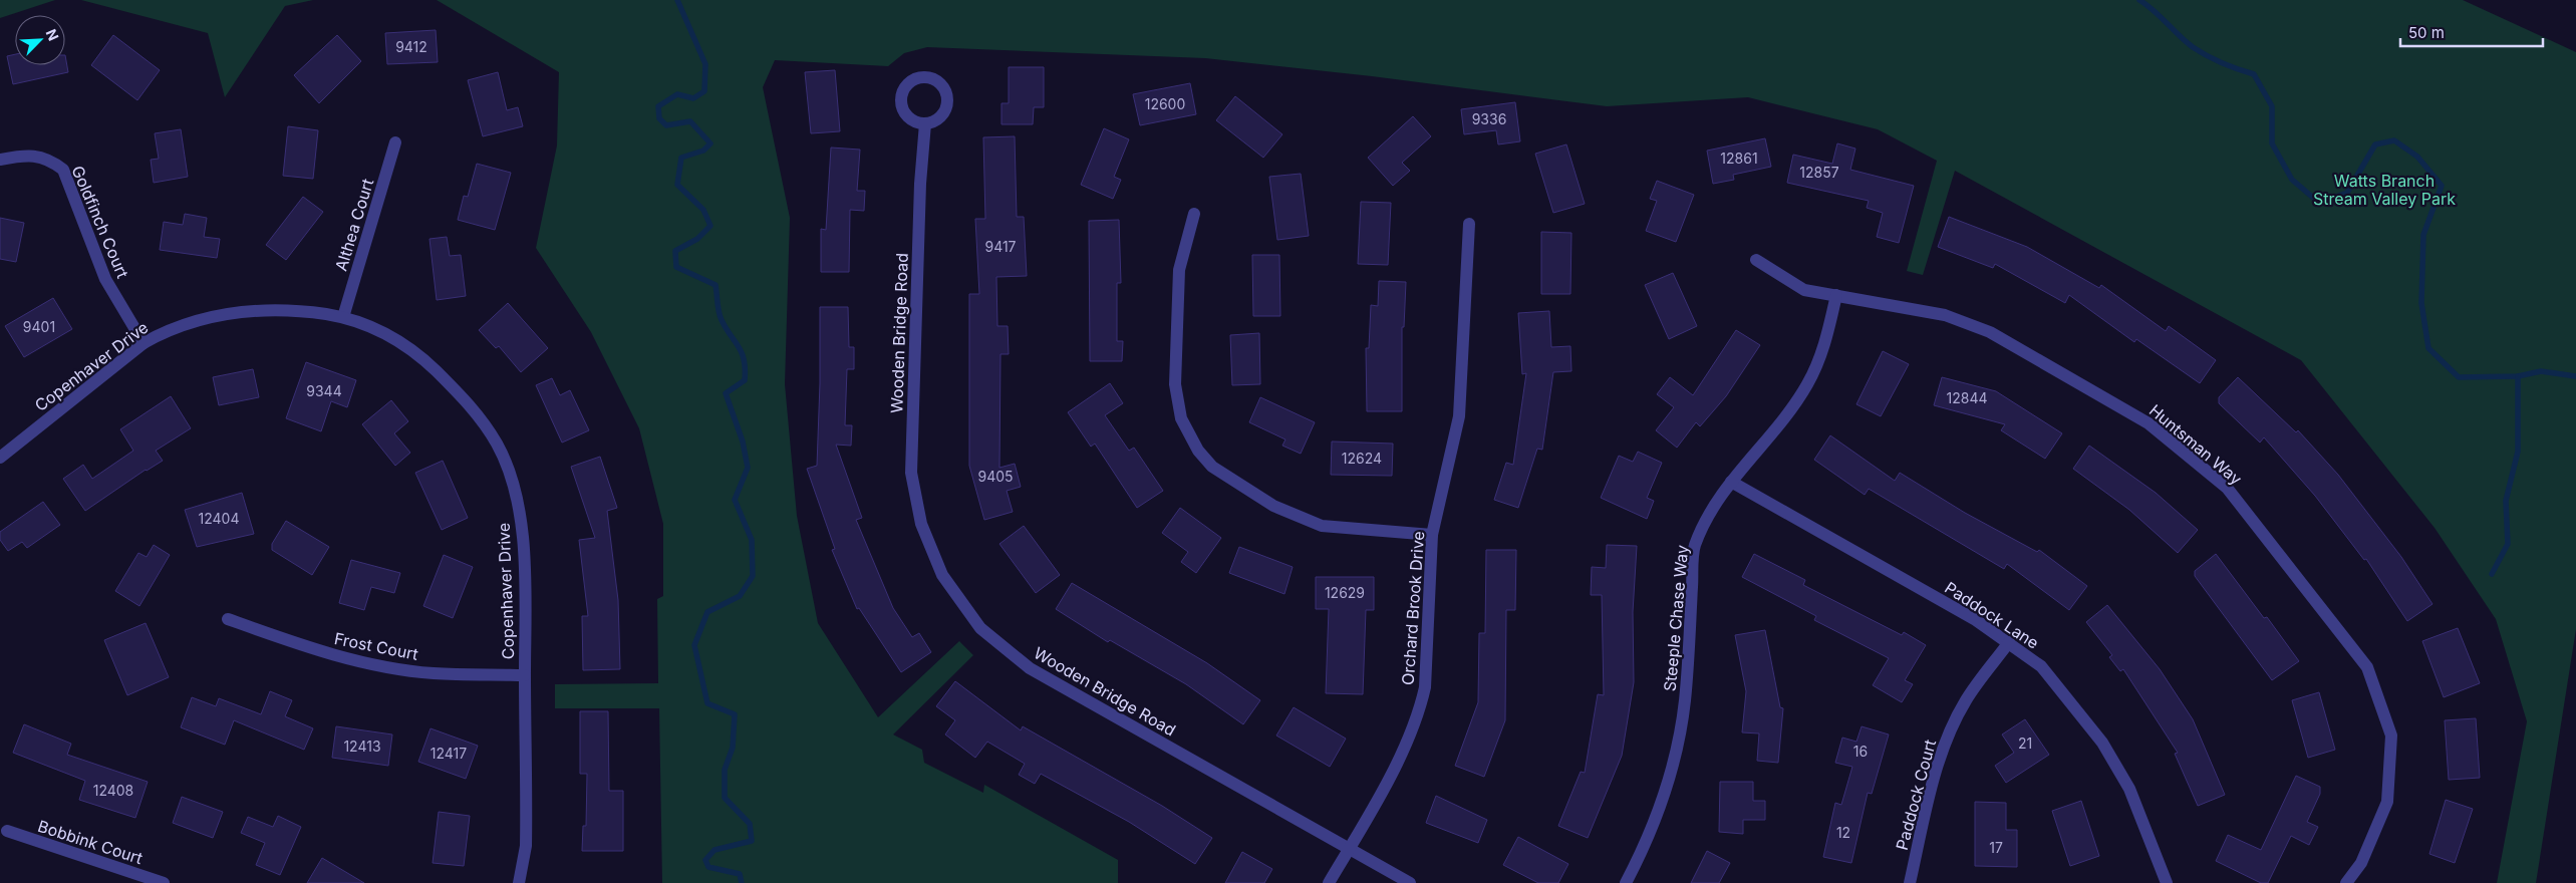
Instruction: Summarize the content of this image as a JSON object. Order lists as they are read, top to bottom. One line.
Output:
{"streets":{"street":["Goldfinch Court","Althea Court","Wooden Bridge Road","Copenhaver Drive","Huntsman Way","Orchard Brook Drive","Paddock Lane","Steeple Chase Way","Frost Court","Paddock Court","Bobbink Court"]},"crossings":[["Goldfinch Court","Copenhaver Drive"],["Althea Court","Copenhaver Drive"],["Wooden Bridge Road","Orchard Brook Drive"],["Copenhaver Drive","Frost Court"],["Huntsman Way","Steeple Chase Way"],["Paddock Lane","Steeple Chase Way"],["Paddock Lane","Paddock Court"]],"parks":["Watts Branch Stream Valley Park"],"house_numbers":["9412","12600","9336","12861","12857","9417","9401","9344","12844","12624","9405","12404","12629","21","12413","16","12417","12408","12","17"],"scale_bar":"50 m","north":"top right"}
